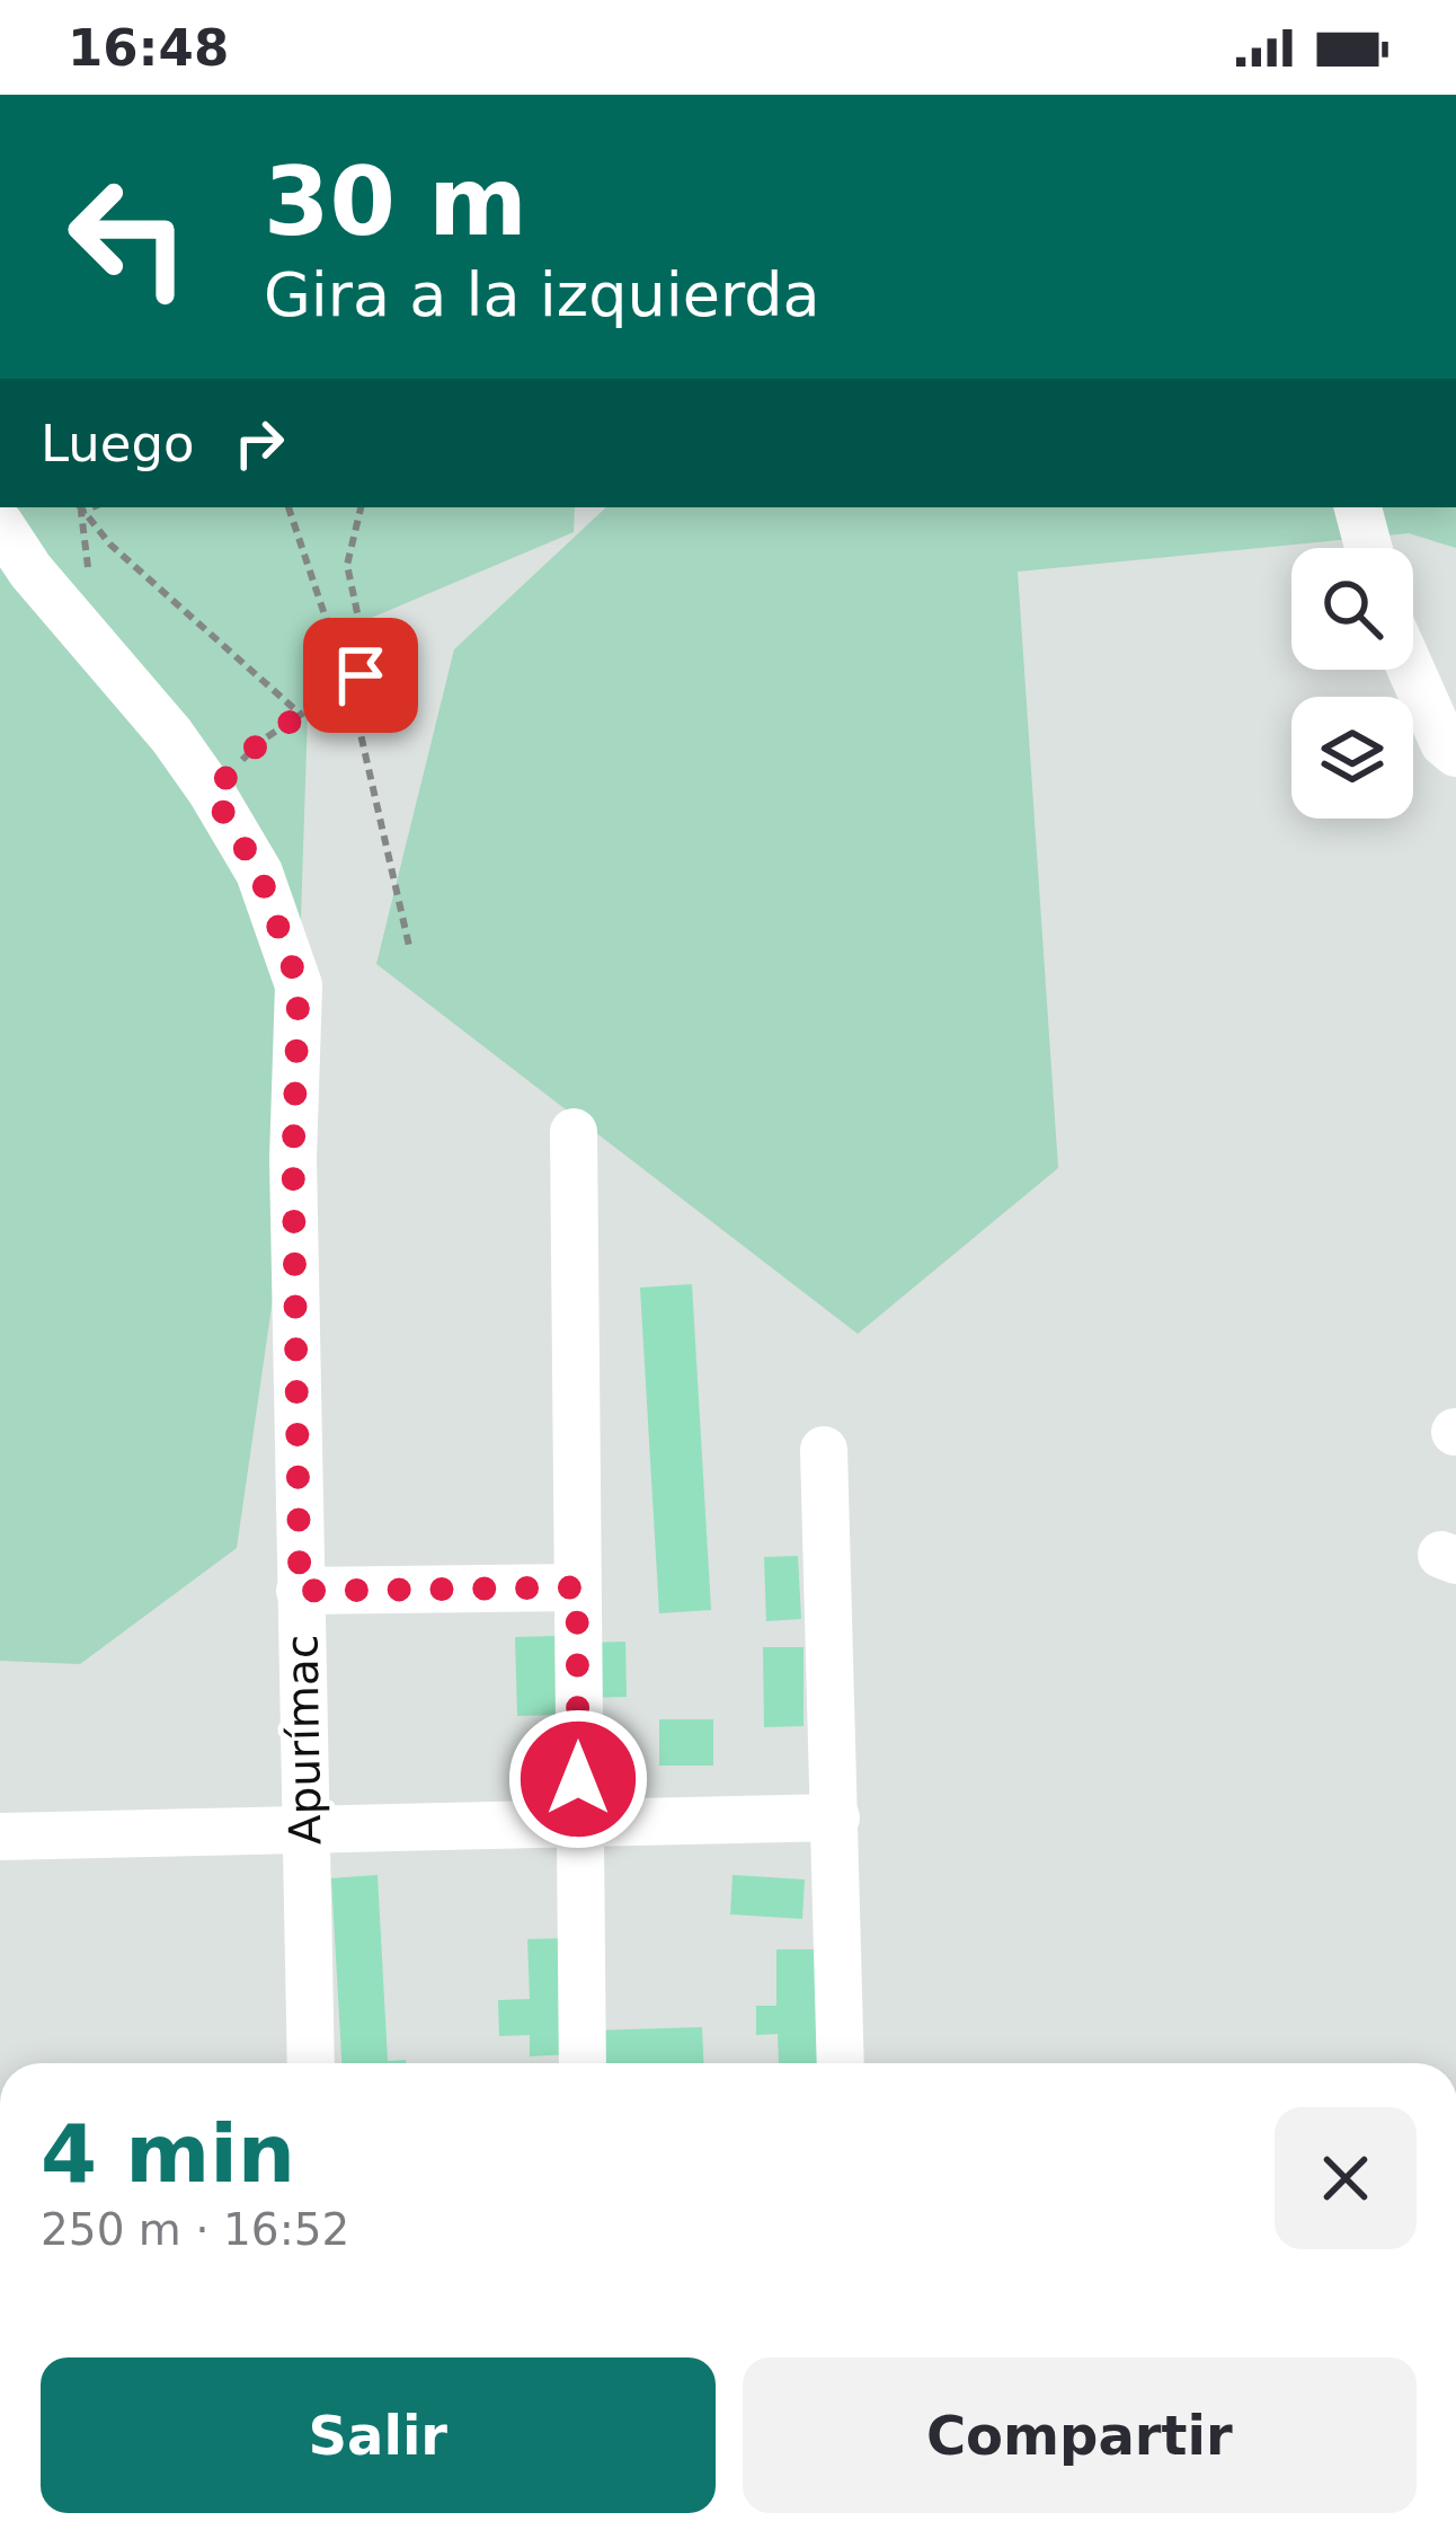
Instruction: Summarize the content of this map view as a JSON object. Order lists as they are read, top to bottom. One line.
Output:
{"streets":{"street":["Apurímac"]},"page":{"status":"16:48","turn":["30 m","Gira a la izquierda"],"then":"Luego","heading":["4 min","250 m · 16:52"],"buttons":["Salir","Compartir"]}}
